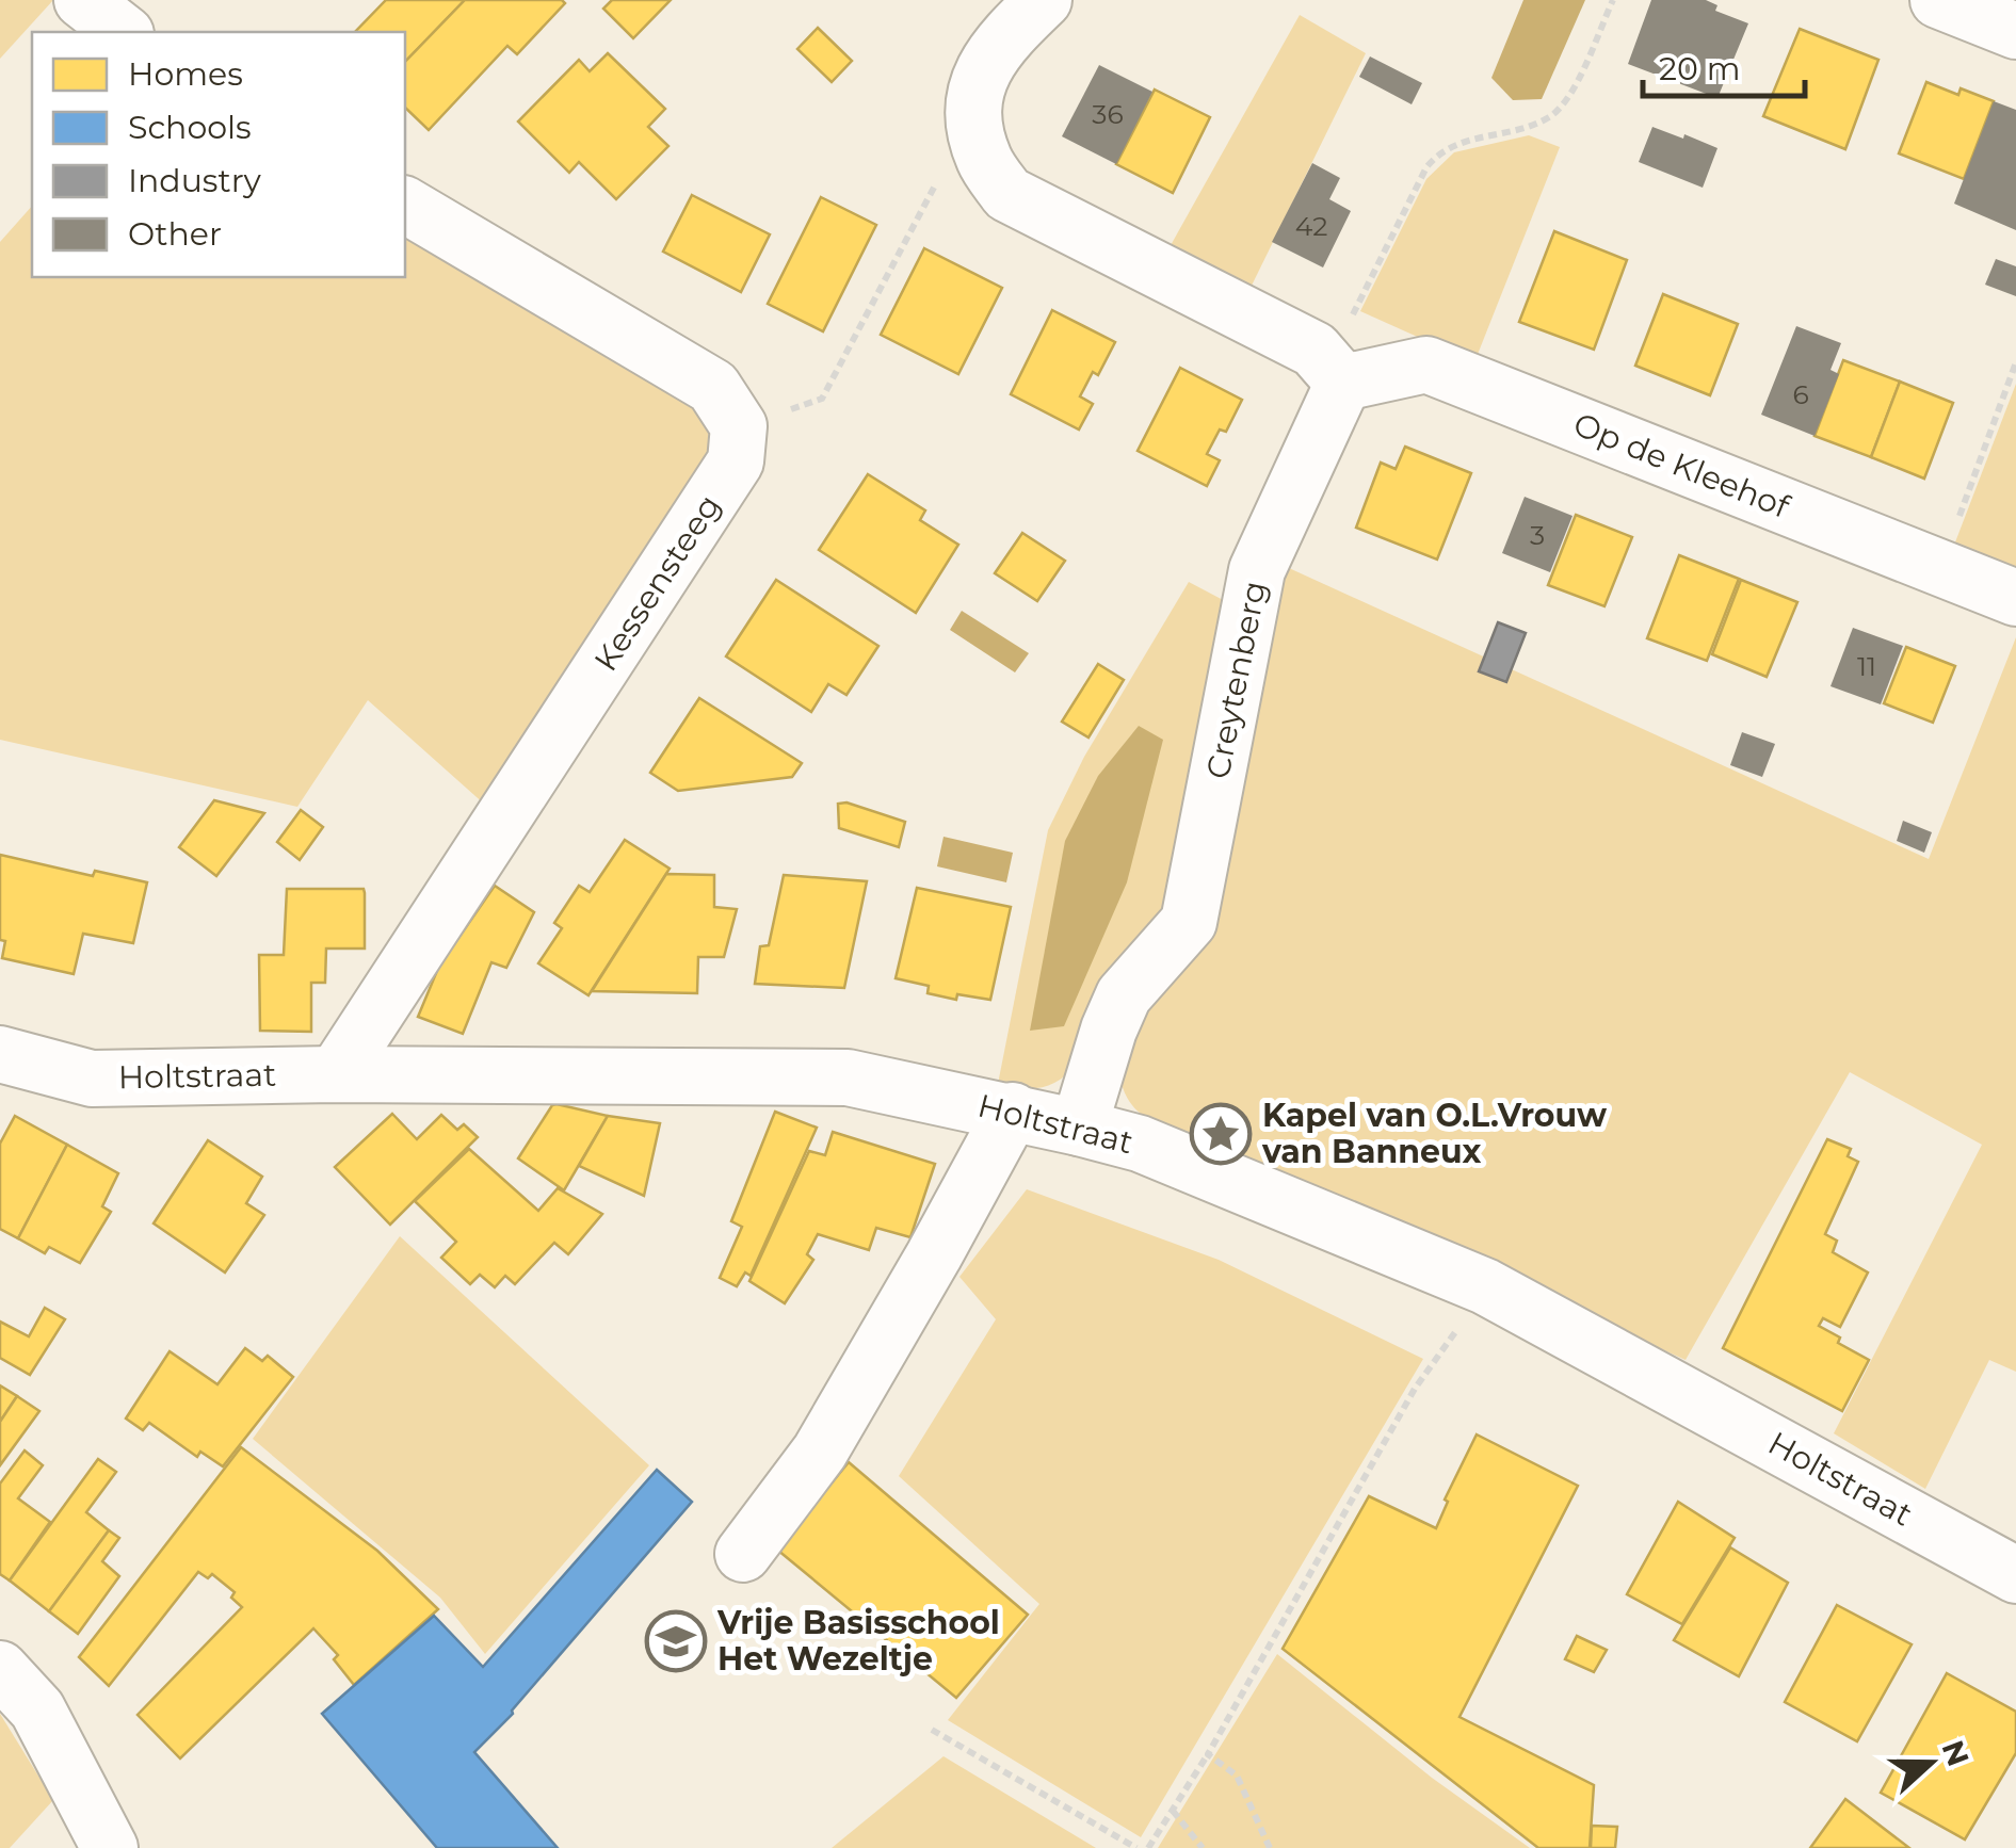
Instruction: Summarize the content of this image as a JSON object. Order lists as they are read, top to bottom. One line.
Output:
{"streets":{"street":["Op de Kleehof","Kessensteeg","Creytenberg","Holtstraat"]},"crossings":[["Op de Kleehof","Creytenberg"],["Kessensteeg","Holtstraat"],["Creytenberg","Holtstraat"]],"places":{"place":["Kapel van O.L.Vrouw van Banneux"],"school or university":["Vrije Basisschool Het Wezeltje"]},"house_numbers":["36","42","6","3","11"],"legend":["Homes","Schools","Industry","Other"],"scale_bar":"20 m","north":"right"}
